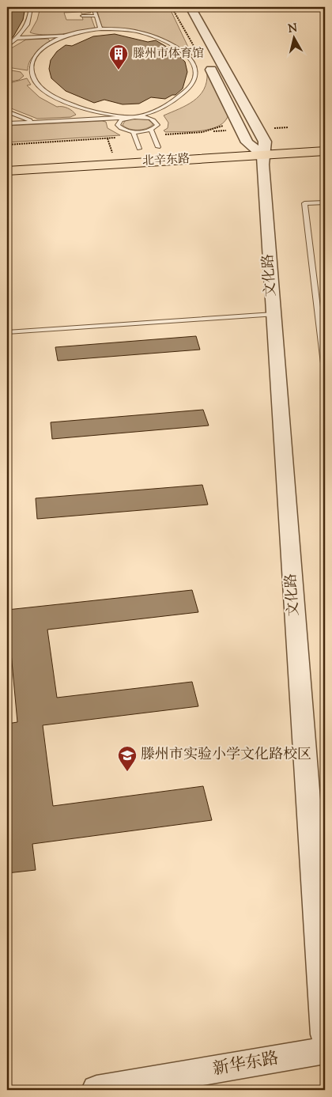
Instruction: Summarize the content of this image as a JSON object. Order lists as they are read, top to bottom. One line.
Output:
{"streets":{"main road":["北辛东路"],"street":["文化路","新华东路"]},"crossings":[["北辛东路","文化路"]],"places":{"building":["滕州市体育馆"],"school or university":["滕州市实验小学文化路校区"]},"north":"top"}
